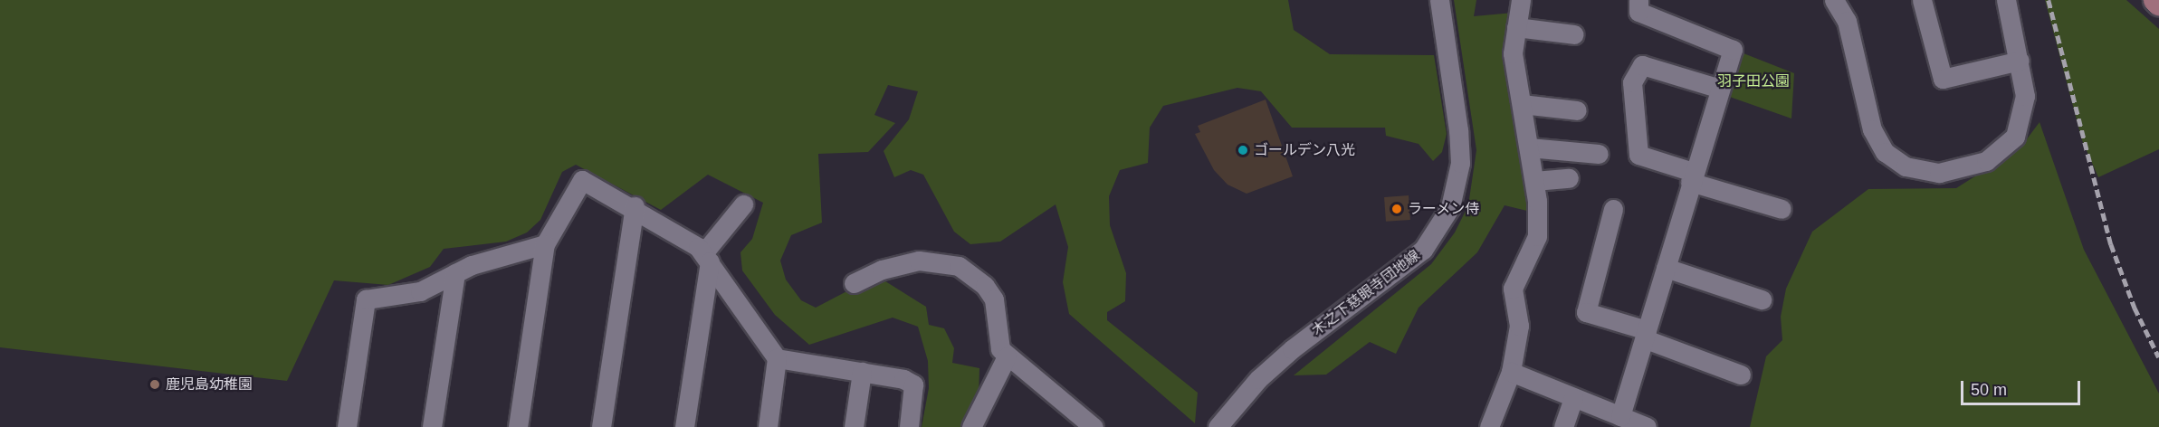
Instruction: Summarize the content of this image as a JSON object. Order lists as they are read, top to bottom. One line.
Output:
{"streets":{"street":["木之下慈眼寺団地線"]},"parks":["羽子田公園"],"places":["ゴールデン八光","ラーメン侍","鹿児島幼稚園"],"scale_bar":"50 m"}
